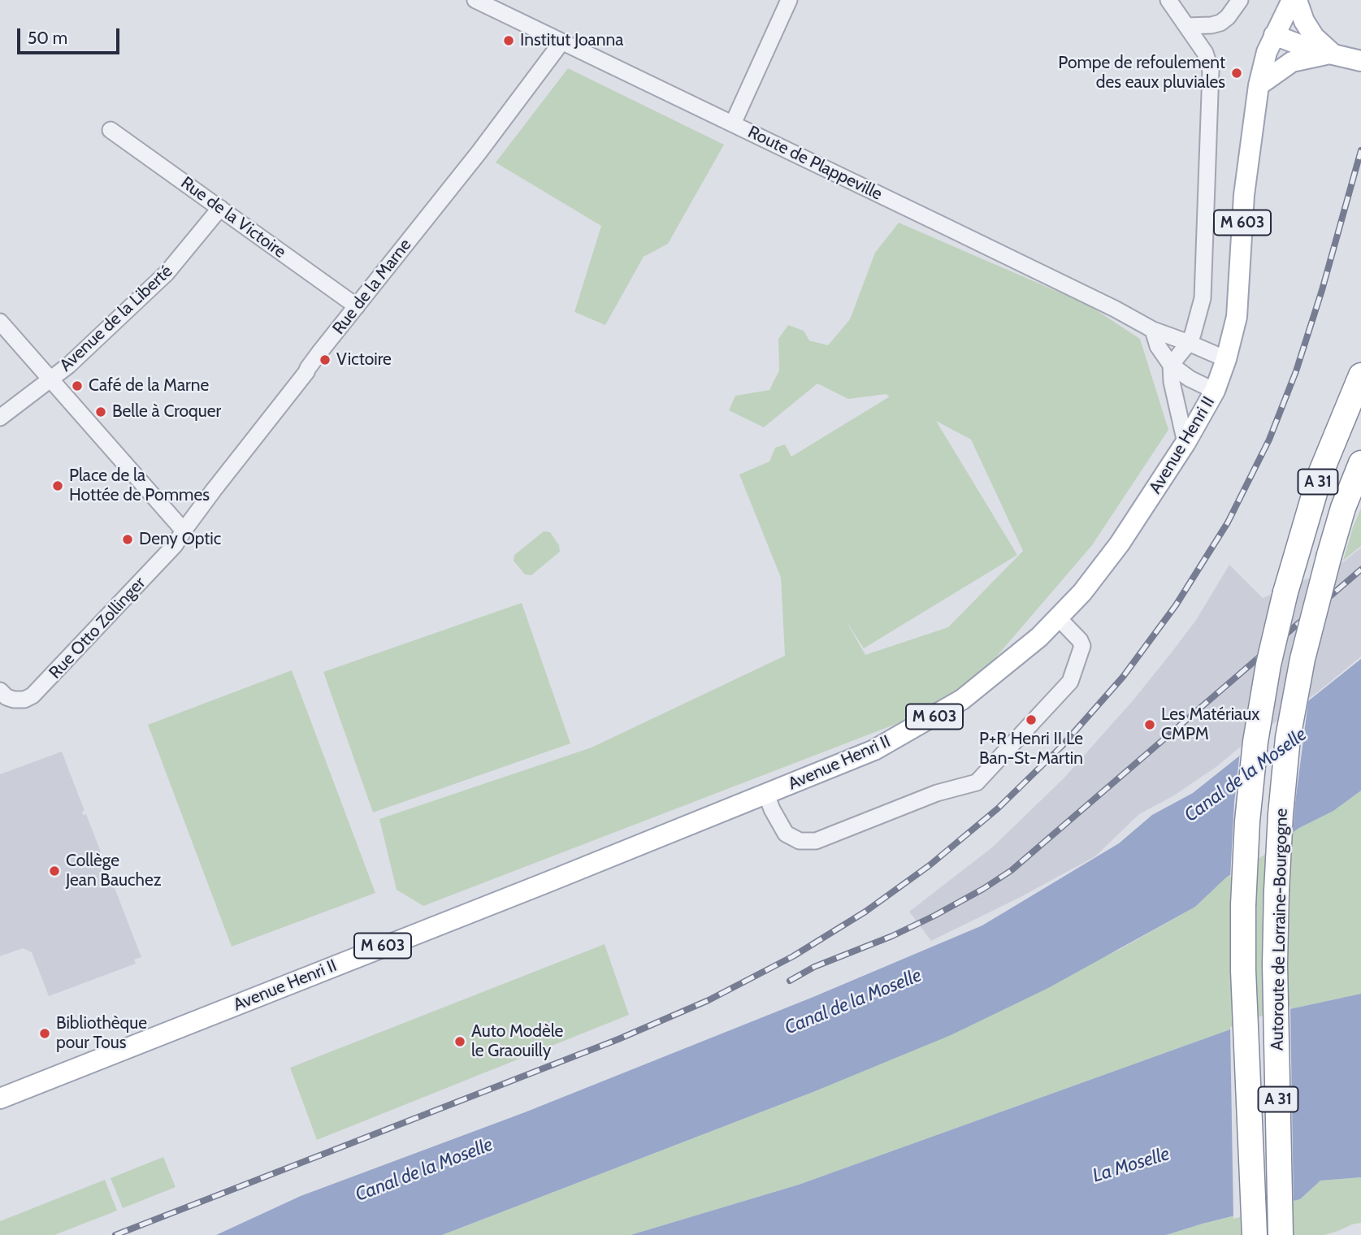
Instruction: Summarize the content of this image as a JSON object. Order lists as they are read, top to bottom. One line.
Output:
{"streets":{"highway":["A 31","Autoroute de Lorraine-Bourgogne"],"main road":["M 603","Avenue Henri II"],"street":["Route de Plappeville","Rue de la Victoire","Rue de la Marne","Avenue de la Liberté","Rue Otto Zollinger"]},"crossings":[["Route de Plappeville","Rue de la Marne"],["Route de Plappeville","Avenue Henri II"],["Rue de la Victoire","Rue de la Marne"],["Rue de la Victoire","Avenue de la Liberté"],["Rue de la Marne","Rue Otto Zollinger"]],"water":["Canal de la Moselle","La Moselle"],"places":["Institut Joanna","Pompe de refoulement des eaux pluviales","Victoire","Café de la Marne","Belle à Croquer","Place de la Hottée de Pommes","Deny Optic","P+R Henri II Le Ban-St-Martin","Les Matériaux CMPM","Collège Jean Bauchez","Bibliothèque pour Tous","Auto Modèle le Graouilly"],"scale_bar":"50 m"}
